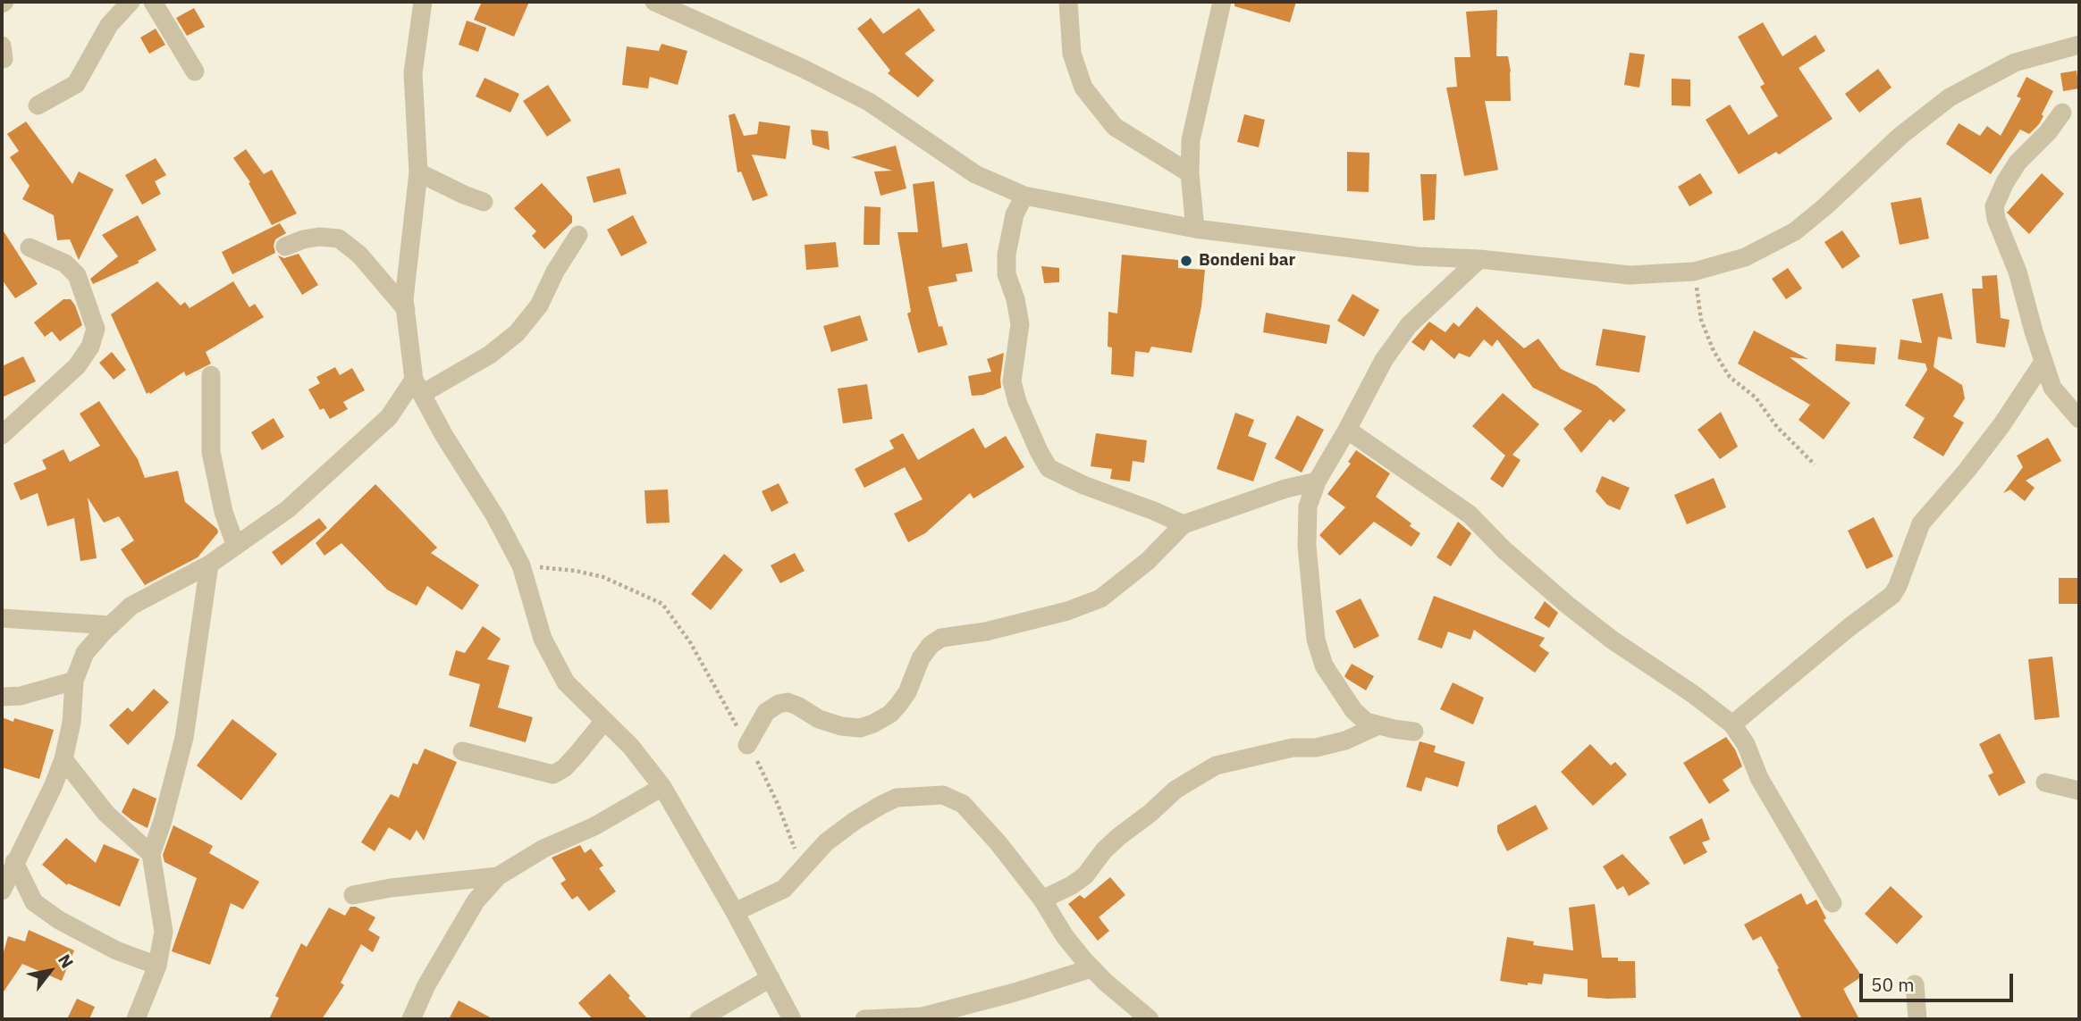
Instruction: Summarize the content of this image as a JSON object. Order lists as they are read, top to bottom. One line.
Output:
{"places":["Bondeni bar"],"scale_bar":"50 m","north":"top right"}
